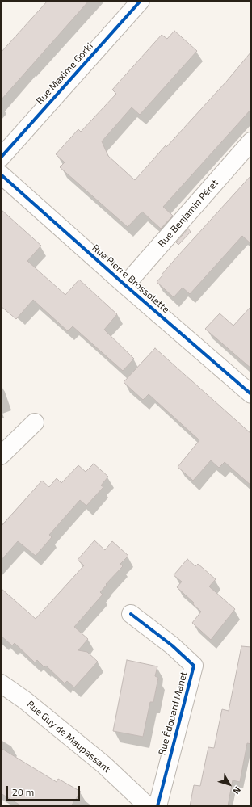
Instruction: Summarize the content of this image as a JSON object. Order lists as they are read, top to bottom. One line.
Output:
{"streets":{"street":["Rue Maxime Gorki","Rue Benjamin Péret","Rue Pierre Brossolette","Rue Édouard Manet","Rue Guy de Maupassant"]},"crossings":[["Rue Benjamin Péret","Rue Pierre Brossolette"]],"scale_bar":"20 m","north":"bottom right"}
